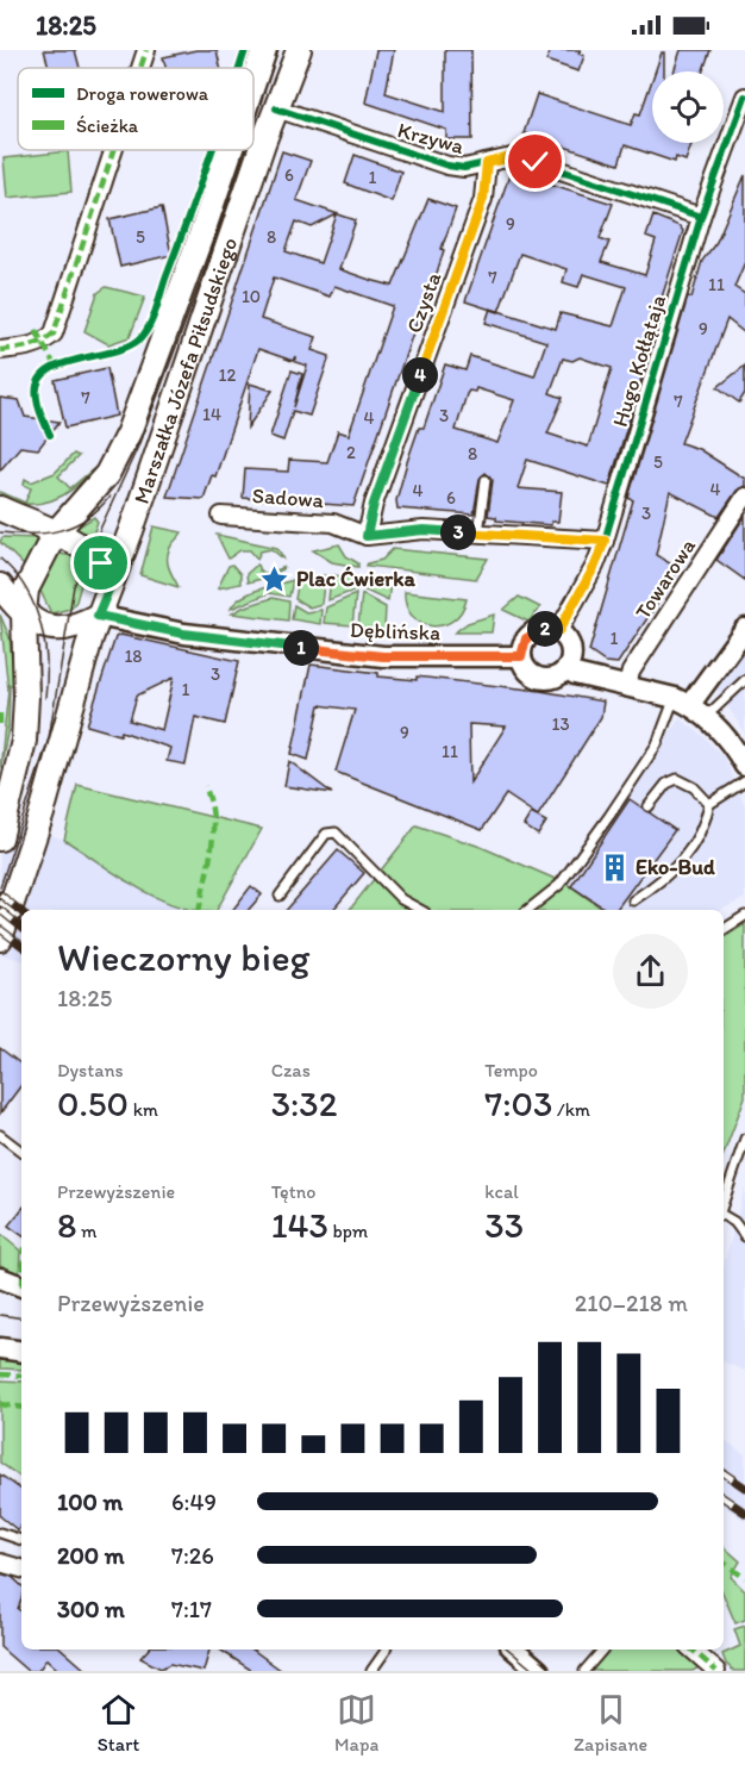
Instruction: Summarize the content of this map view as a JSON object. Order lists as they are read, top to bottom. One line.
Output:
{"streets":{"main road":["Marszałka Józefa Piłsudskiego"],"street":["Krzywa","Czysta","Hugo Kołłątaja","Sadowa","Towarowa","Dęblińska"]},"crossings":[["Krzywa","Czysta"],["Krzywa","Hugo Kołłątaja"],["Krzywa","Marszałka Józefa Piłsudskiego"],["Czysta","Sadowa"],["Hugo Kołłątaja","Sadowa"],["Hugo Kołłątaja","Dęblińska"],["Marszałka Józefa Piłsudskiego","Dęblińska"]],"places":{"place":["Plac Ćwierka"],"building":["Eko-Bud"]},"house_numbers":["6","1","9","5","8","7","11","10","9","12","7","7","14","3","4","2","8","5","4","4","6","3","1","18","3","1","13","9","11"],"legend":["Droga rowerowa","Ścieżka"],"page":{"status":"18:25","pins":["4","3","2","1"],"heading":["Wieczorny bieg","18:25"],"stats":[["Dystans","0.50 km"],["Czas","3:32"],["Tempo","7:03 /km"],["Przewyższenie","8 m"],["Tętno","143 bpm"],["kcal","33"]],"chart":["Przewyższenie","210–218 m"],"list":[{"name":"100 m","note":"6:49"},{"name":"200 m","note":"7:26"},{"name":"300 m","note":"7:17"}],"tabs":["Start","Mapa","Zapisane"]}}
